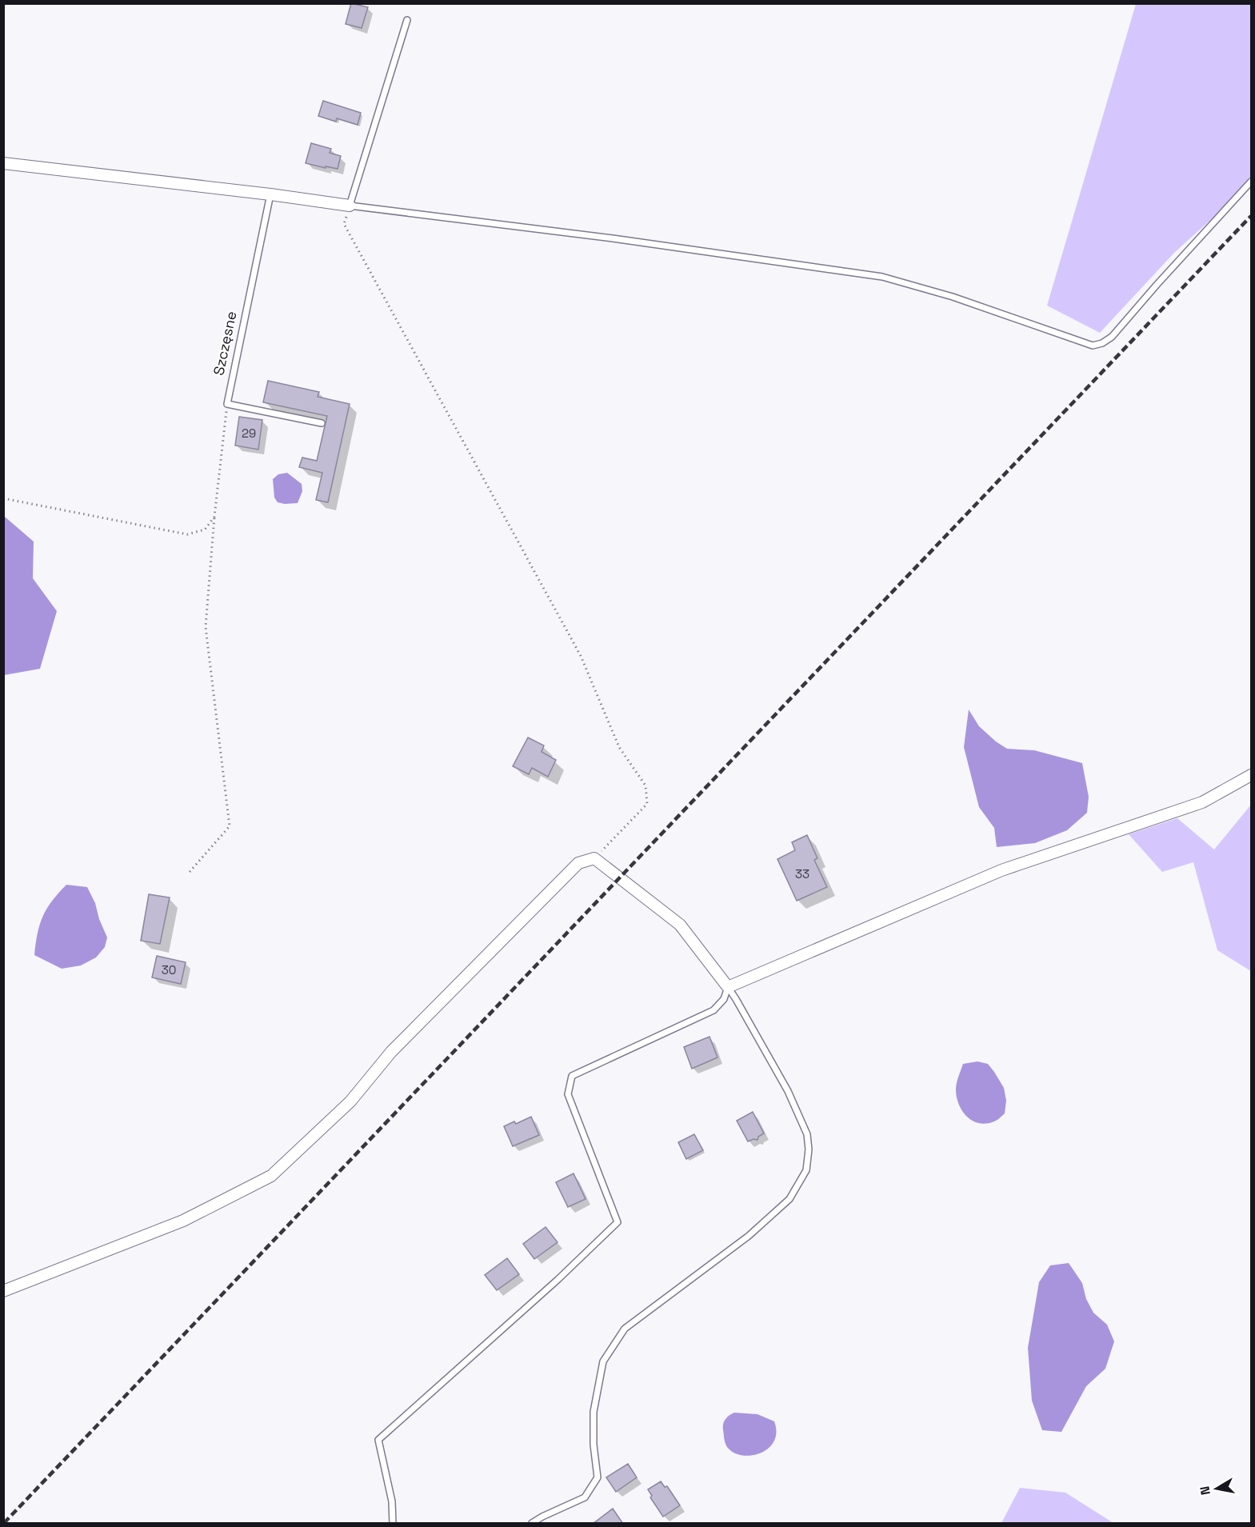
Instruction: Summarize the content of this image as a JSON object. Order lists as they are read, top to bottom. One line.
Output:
{"streets":{"lane":["Szczęsne"]},"house_numbers":["29","33","30"],"north":"left"}
